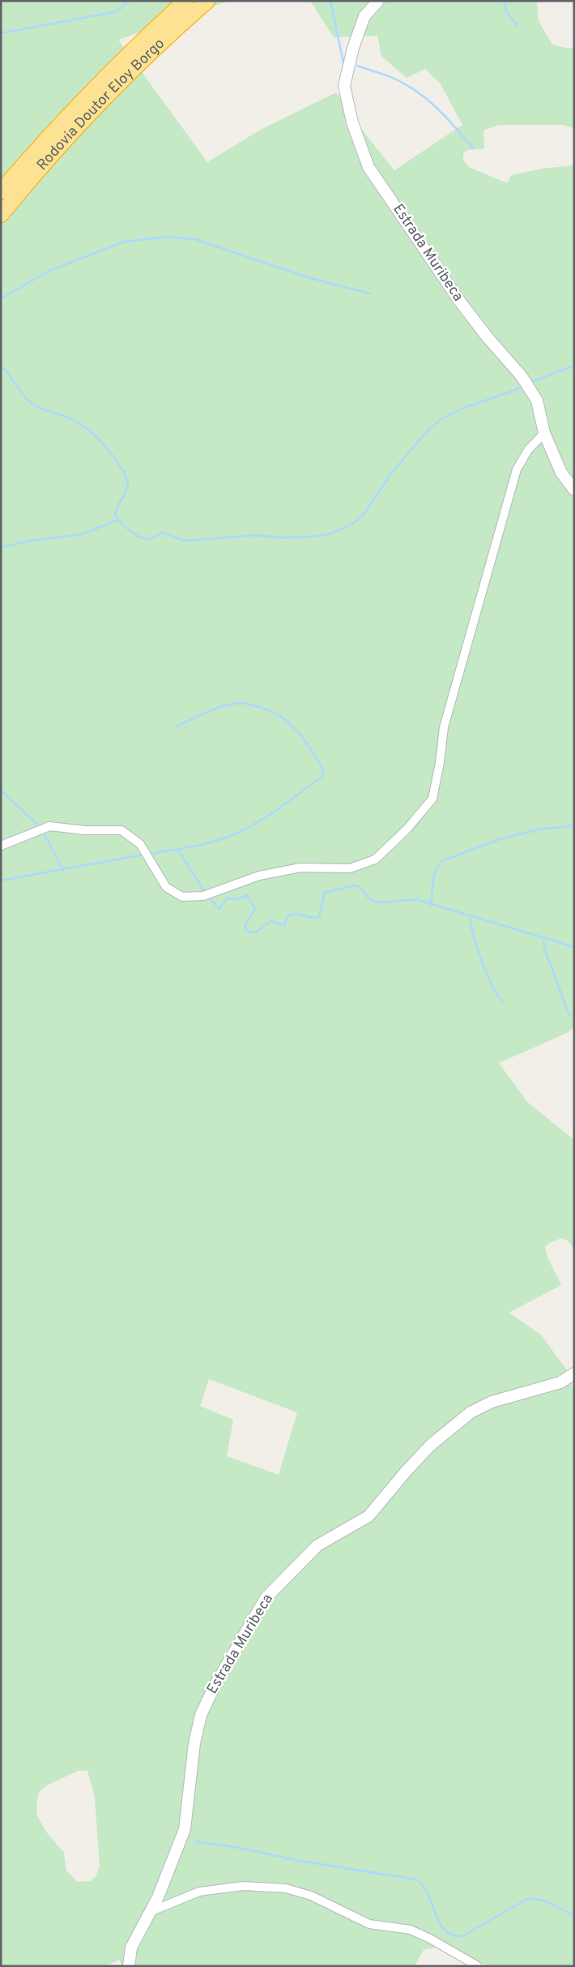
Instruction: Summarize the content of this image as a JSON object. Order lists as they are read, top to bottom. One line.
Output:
{"streets":{"highway":["Rodovia Doutor Eloy Borgo"],"street":["Estrada Muribeca"]}}
